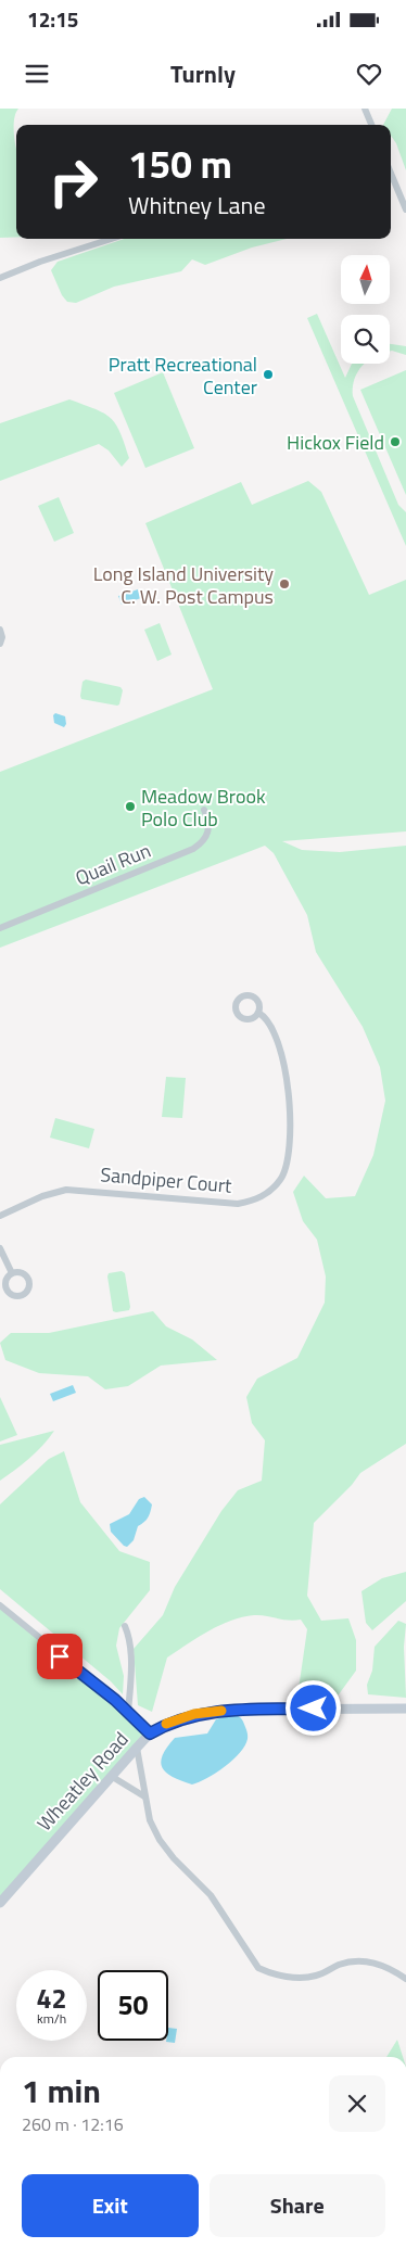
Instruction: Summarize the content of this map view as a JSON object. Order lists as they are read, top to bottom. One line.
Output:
{"streets":{"main road":["Wheatley Road"],"street":["Quail Run","Sandpiper Court"]},"places":["Pratt Recreational Center","Hickox Field","Long Island University C. W. Post Campus","Meadow Brook Polo Club"],"north":"top","page":{"status":"12:15","header":"Turnly","turn":["150 m","Whitney Lane"],"speed":"42 km/h","limit":"50","heading":["1 min","260 m · 12:16"],"buttons":["Exit","Share"]}}
